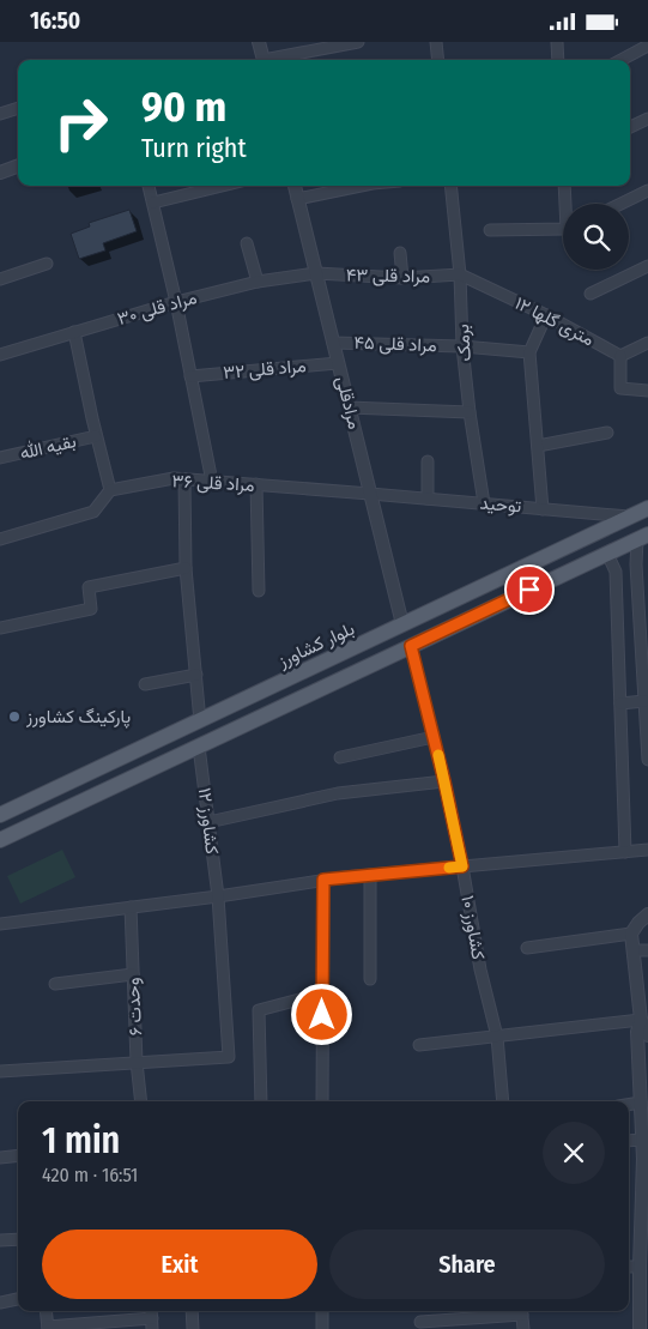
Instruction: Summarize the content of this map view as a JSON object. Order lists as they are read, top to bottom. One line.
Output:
{"streets":{"main road":["بلوار کشاورز"],"street":["مراد قلی ۴۳","مراد قلی ۳۰","۱۲ متری گلها","برمک","مراد قلی ۴۵","مراد قلی ۳۲","مرادقلی","بقیه الله","مراد قلی ۳۶","توحید","کشاورز ۱۲","کشاورز ۱۰","وحدت ۶"]},"crossings":[["مراد قلی ۴۳","مراد قلی ۳۰"],["مراد قلی ۴۳","۱۲ متری گلها"],["مراد قلی ۴۳","برمک"],["مراد قلی ۴۳","مرادقلی"],["مراد قلی ۳۰","مرادقلی"],["۱۲ متری گلها","برمک"],["برمک","مراد قلی ۴۵"],["برمک","توحید"],["مراد قلی ۴۵","مرادقلی"],["مراد قلی ۳۲","مرادقلی"],["مرادقلی","مراد قلی ۳۶"],["مرادقلی","توحید"],["مرادقلی","بلوار کشاورز"],["مراد قلی ۳۶","توحید"],["توحید","بلوار کشاورز"],["کشاورز ۱۲","وحدت ۶"]],"places":["پارکینگ کشاورز"],"page":{"status":"16:50","turn":["90 m","Turn right"],"heading":["1 min","420 m · 16:51"],"buttons":["Exit","Share"]}}
